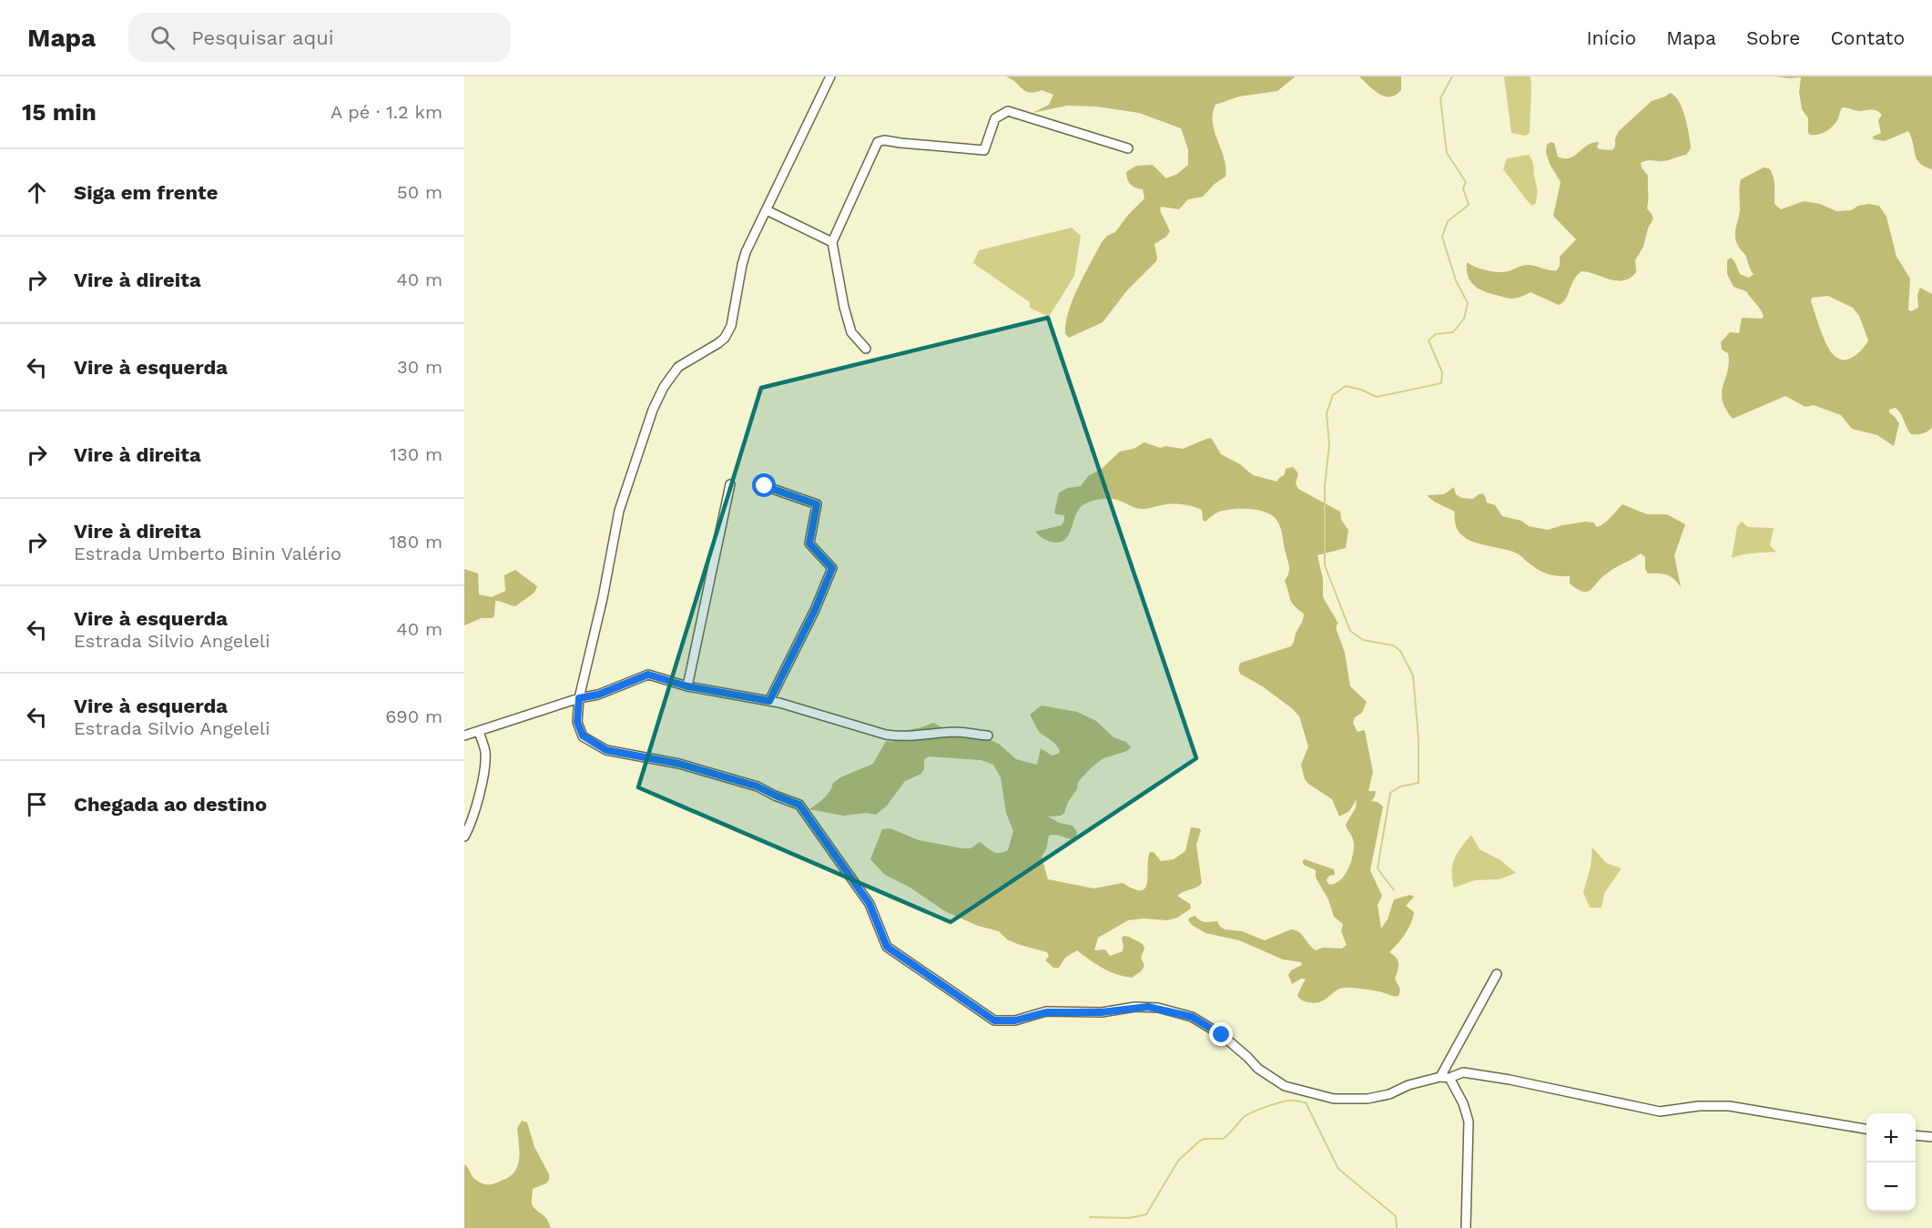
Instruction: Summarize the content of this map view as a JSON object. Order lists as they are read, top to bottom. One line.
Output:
{"page":{"header":"Mapa","search":"Pesquisar aqui","nav":["Início","Mapa","Sobre","Contato"],"heading":["15 min","A pé · 1.2 km"],"list":[["Siga em frente","50 m"],["Vire à direita","40 m"],["Vire à esquerda","30 m"],["Vire à direita","130 m"],["Vire à direita","Estrada Umberto Binin Valério","180 m"],["Vire à esquerda","Estrada Silvio Angeleli","40 m"],["Vire à esquerda","Estrada Silvio Angeleli","690 m"],"Chegada ao destino"],"map_buttons":["+","−"]}}
